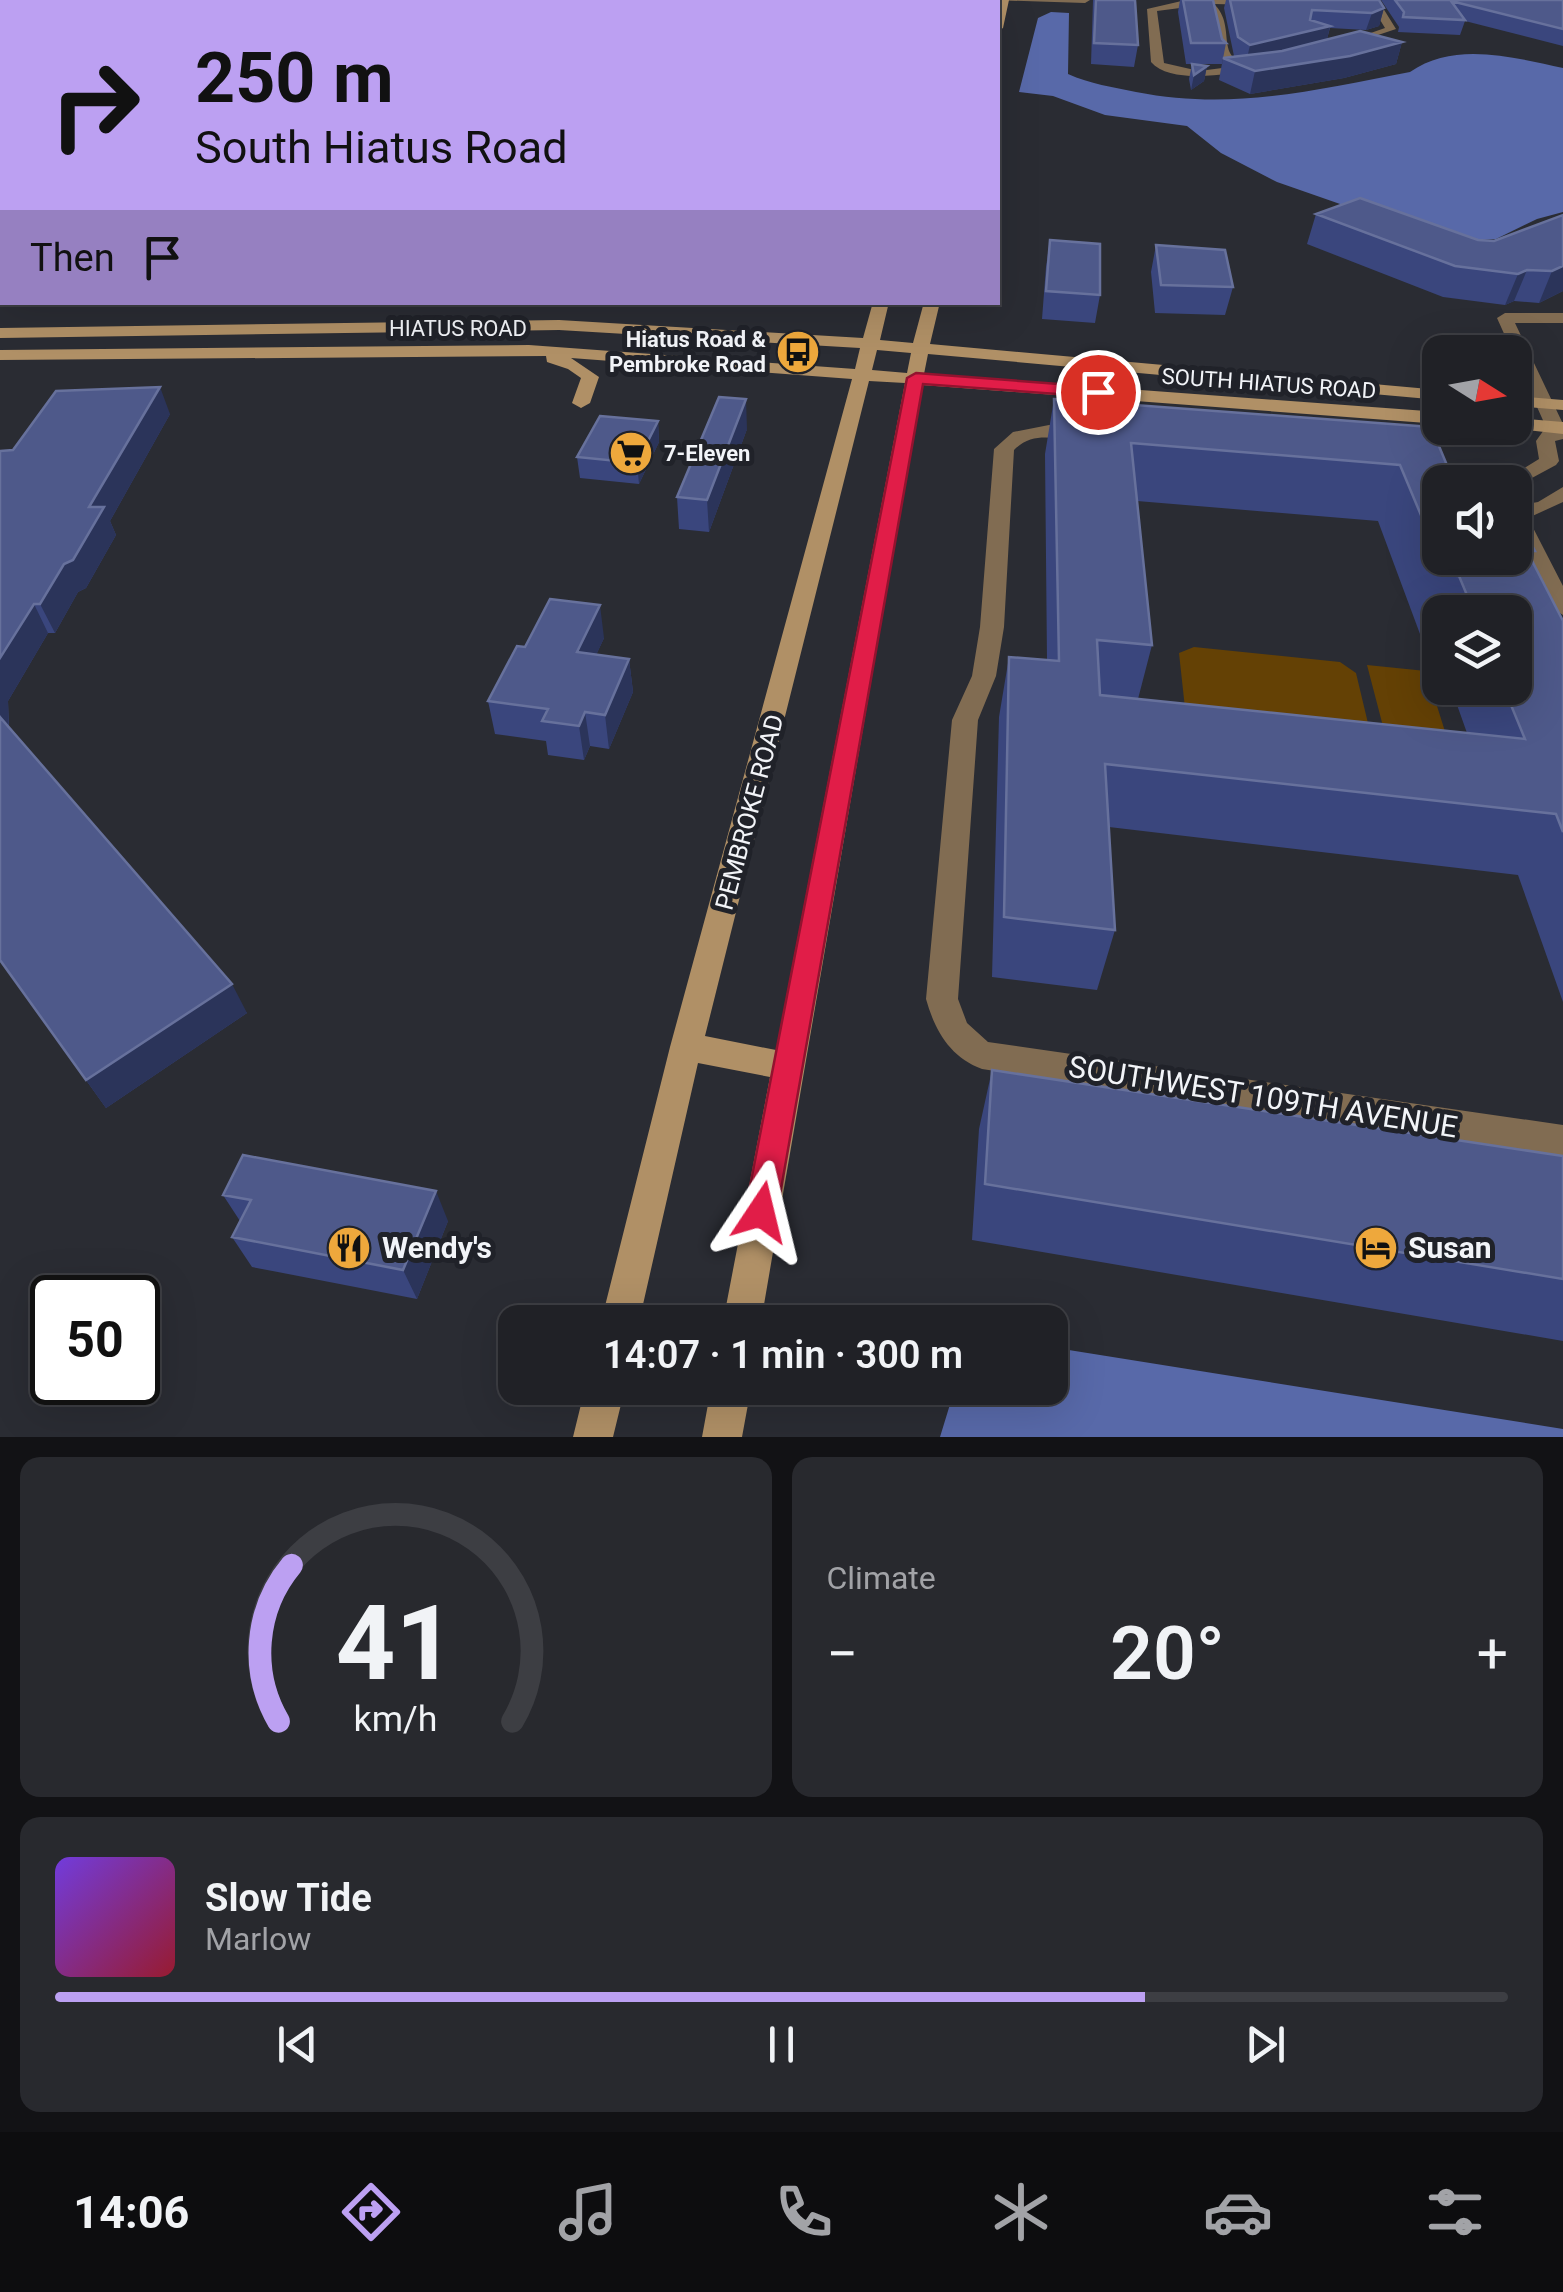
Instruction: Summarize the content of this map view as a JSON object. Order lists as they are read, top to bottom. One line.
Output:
{"streets":{"main road":["HIATUS ROAD","SOUTH HIATUS ROAD","PEMBROKE ROAD"],"street":["SOUTHWEST 109TH AVENUE"]},"crossings":[["HIATUS ROAD","SOUTH HIATUS ROAD"],["HIATUS ROAD","PEMBROKE ROAD"]],"places":{"bus stop":["Hiatus Road & Pembroke Road"],"supermarket":["7-Eleven"],"restaurant":["Wendy's"],"hotel":["Susan"]},"north":"right","page":{"turn":["250 m","South Hiatus Road"],"then":"Then","limit":"50","trip":"14:07 · 1 min · 300 m","tile":"Climate","heat":["−","20°","+"],"song":["Slow Tide","Marlow"],"tabs":"14:06","gauge":["41","km/h"]}}
